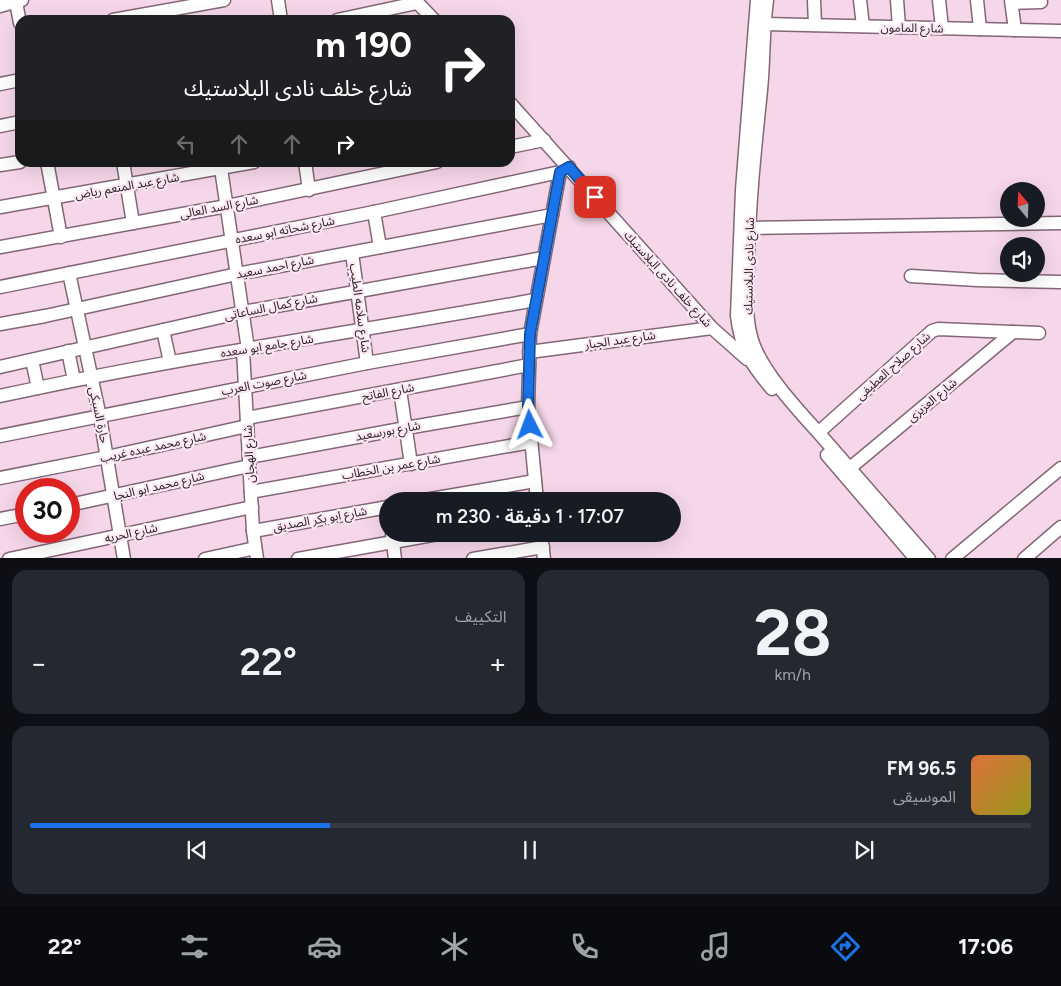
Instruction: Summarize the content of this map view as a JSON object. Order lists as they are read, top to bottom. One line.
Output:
{"streets":{"street":["شارع المامون","شارع عبد المنعم رياض","شارع السد العالى","شارع شحاته ابو سعده","شارع نادى البلاستيك","شارع احمد سعيد","شارع خلف نادى البلاستيك","شارع كمال الساعاتى","شارع سلامه الطيب","شارع عبد الجبار","شارع جامع ابو سعده","شارع صلاح العطيفى","شارع صوت العرب","شارع الفاتح","شارع العزيزى","حارة السبكى","شارع بورسعيد","شارع محمد عبده غريب","شارع الهجان","شارع عمر بن الخطاب","شارع محمد ابو النجا","شارع ابو بكر الصديق","شارع الحريه"]},"crossings":[["شارع المامون","شارع نادى البلاستيك"],["شارع السد العالى","شارع الهجان"],["شارع شحاته ابو سعده","شارع خلف نادى البلاستيك"],["شارع شحاته ابو سعده","حارة السبكى"],["شارع شحاته ابو سعده","شارع الهجان"],["شارع نادى البلاستيك","شارع خلف نادى البلاستيك"],["شارع نادى البلاستيك","شارع صلاح العطيفى"],["شارع نادى البلاستيك","شارع العزيزى"],["شارع احمد سعيد","شارع سلامه الطيب"],["شارع احمد سعيد","حارة السبكى"],["شارع احمد سعيد","شارع الهجان"],["شارع خلف نادى البلاستيك","شارع عبد الجبار"],["شارع كمال الساعاتى","شارع سلامه الطيب"],["شارع كمال الساعاتى","حارة السبكى"],["شارع كمال الساعاتى","شارع الهجان"],["شارع سلامه الطيب","شارع جامع ابو سعده"],["شارع سلامه الطيب","شارع صوت العرب"],["شارع جامع ابو سعده","حارة السبكى"],["شارع جامع ابو سعده","شارع الهجان"],["شارع صلاح العطيفى","شارع العزيزى"],["شارع صوت العرب","حارة السبكى"],["شارع صوت العرب","شارع الهجان"],["شارع الفاتح","شارع محمد عبده غريب"],["شارع الفاتح","شارع الهجان"],["حارة السبكى","شارع محمد عبده غريب"],["حارة السبكى","شارع محمد ابو النجا"],["حارة السبكى","شارع الحريه"],["شارع بورسعيد","شارع الهجان"],["شارع بورسعيد","شارع محمد ابو النجا"],["شارع محمد عبده غريب","شارع الهجان"],["شارع الهجان","شارع عمر بن الخطاب"],["شارع الهجان","شارع محمد ابو النجا"],["شارع الهجان","شارع ابو بكر الصديق"],["شارع الهجان","شارع الحريه"]],"north":"top","page":{"turn":["190 m","شارع خلف نادى البلاستيك"],"limit":"30","trip":"17:07 · 1 دقيقة · 230 m","tile":[["28","km/h"],"التكييف"],"heat":["−","22°","+"],"song":["96.5 FM","الموسيقى"],"tabs":["17:06","22°"]}}
